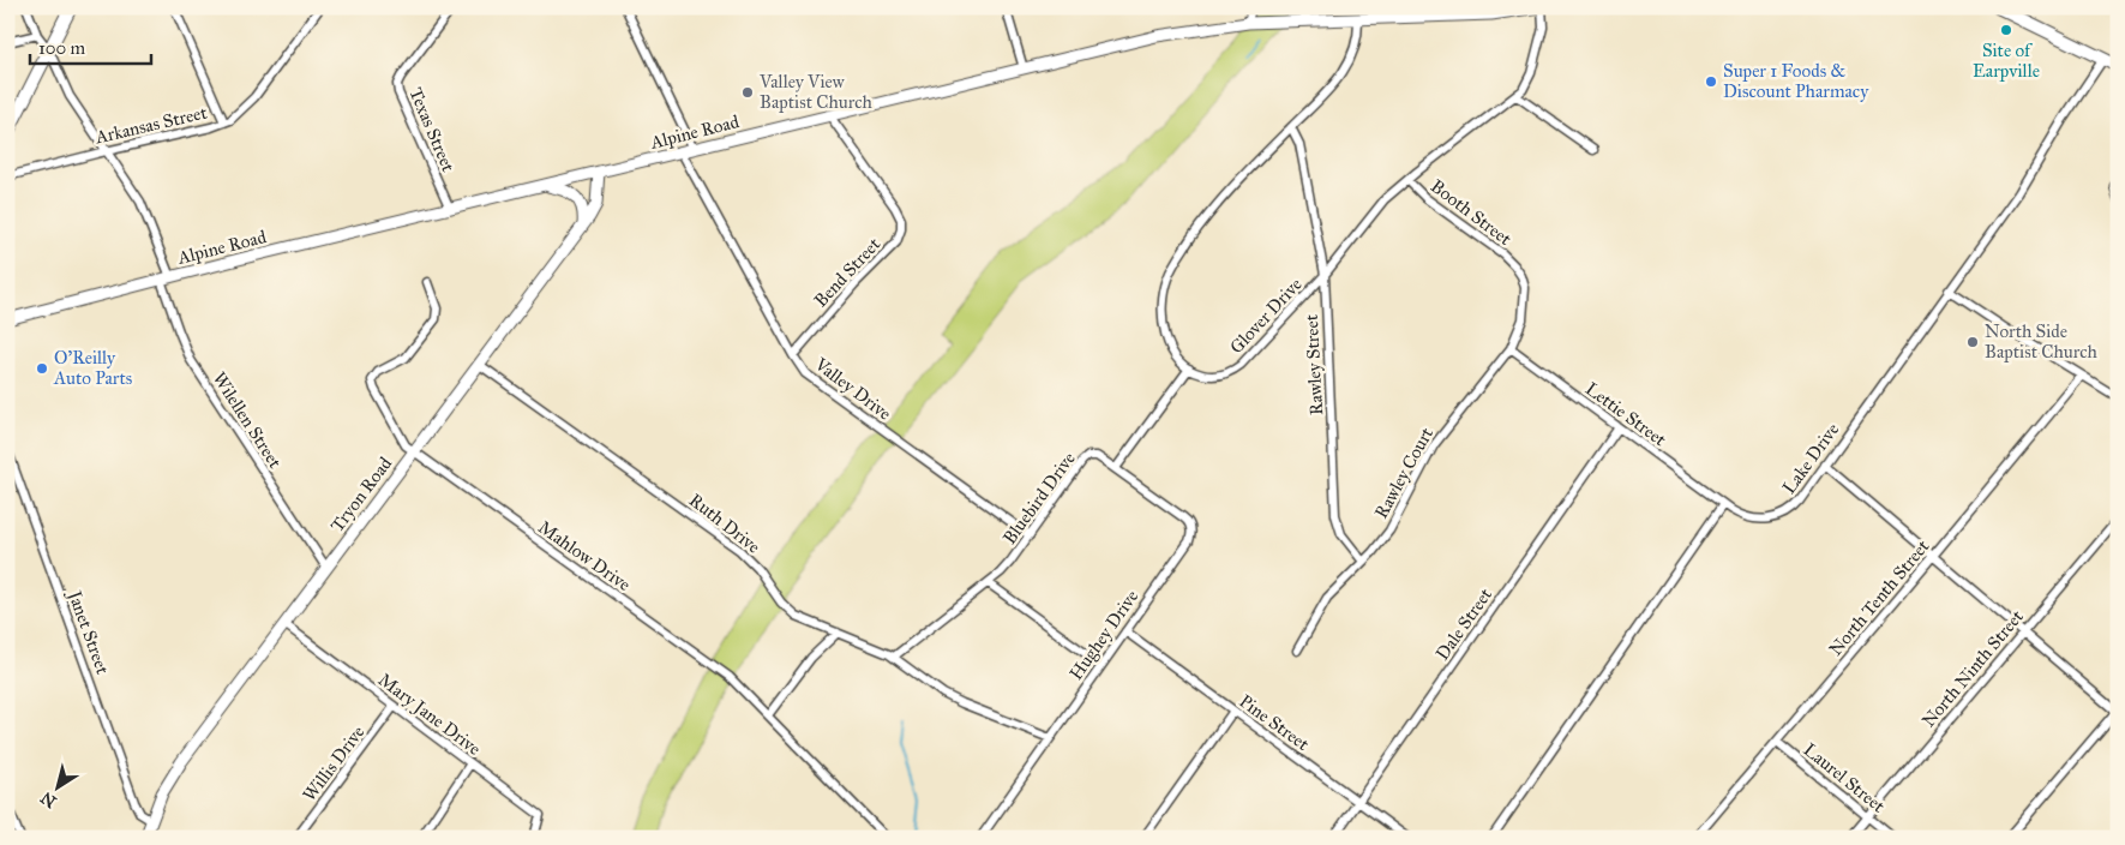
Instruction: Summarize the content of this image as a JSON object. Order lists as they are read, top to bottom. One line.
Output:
{"streets":{"main road":["Alpine Road","Tryon Road"],"street":["Arkansas Street","Texas Street","Booth Street","Bend Street","Glover Drive","Rawley Street","Valley Drive","Lettie Street","Wilellen Street","Lake Drive","Rawley Court","Bluebird Drive","Ruth Drive","Mahlow Drive","North Tenth Street","Dale Street","Janet Street","Hughey Drive","North Ninth Street","Mary Jane Drive","Pine Street","Willis Drive","Laurel Street"]},"crossings":[["Arkansas Street","Wilellen Street"],["Texas Street","Alpine Road"],["Alpine Road","Bend Street"],["Alpine Road","Glover Drive"],["Alpine Road","Valley Drive"],["Alpine Road","Wilellen Street"],["Alpine Road","Tryon Road"],["Booth Street","Glover Drive"],["Booth Street","Rawley Court"],["Bend Street","Valley Drive"],["Glover Drive","Rawley Street"],["Rawley Street","Rawley Court"],["Valley Drive","Bluebird Drive"],["Lettie Street","Lake Drive"],["Lettie Street","Rawley Court"],["Lettie Street","Dale Street"],["Wilellen Street","Tryon Road"],["Tryon Road","Ruth Drive"],["Tryon Road","Mahlow Drive"],["Tryon Road","Janet Street"],["Tryon Road","Mary Jane Drive"],["Bluebird Drive","Ruth Drive"],["Bluebird Drive","Hughey Drive"],["Ruth Drive","Hughey Drive"],["North Tenth Street","Laurel Street"],["Dale Street","Pine Street"],["Hughey Drive","Pine Street"],["North Ninth Street","Laurel Street"],["Mary Jane Drive","Willis Drive"]],"places":["Site of Earpville","Super 1 Foods & Discount Pharmacy","Valley View Baptist Church","North Side Baptist Church","O'Reilly Auto Parts"],"scale_bar":"100 m","north":"bottom left"}
